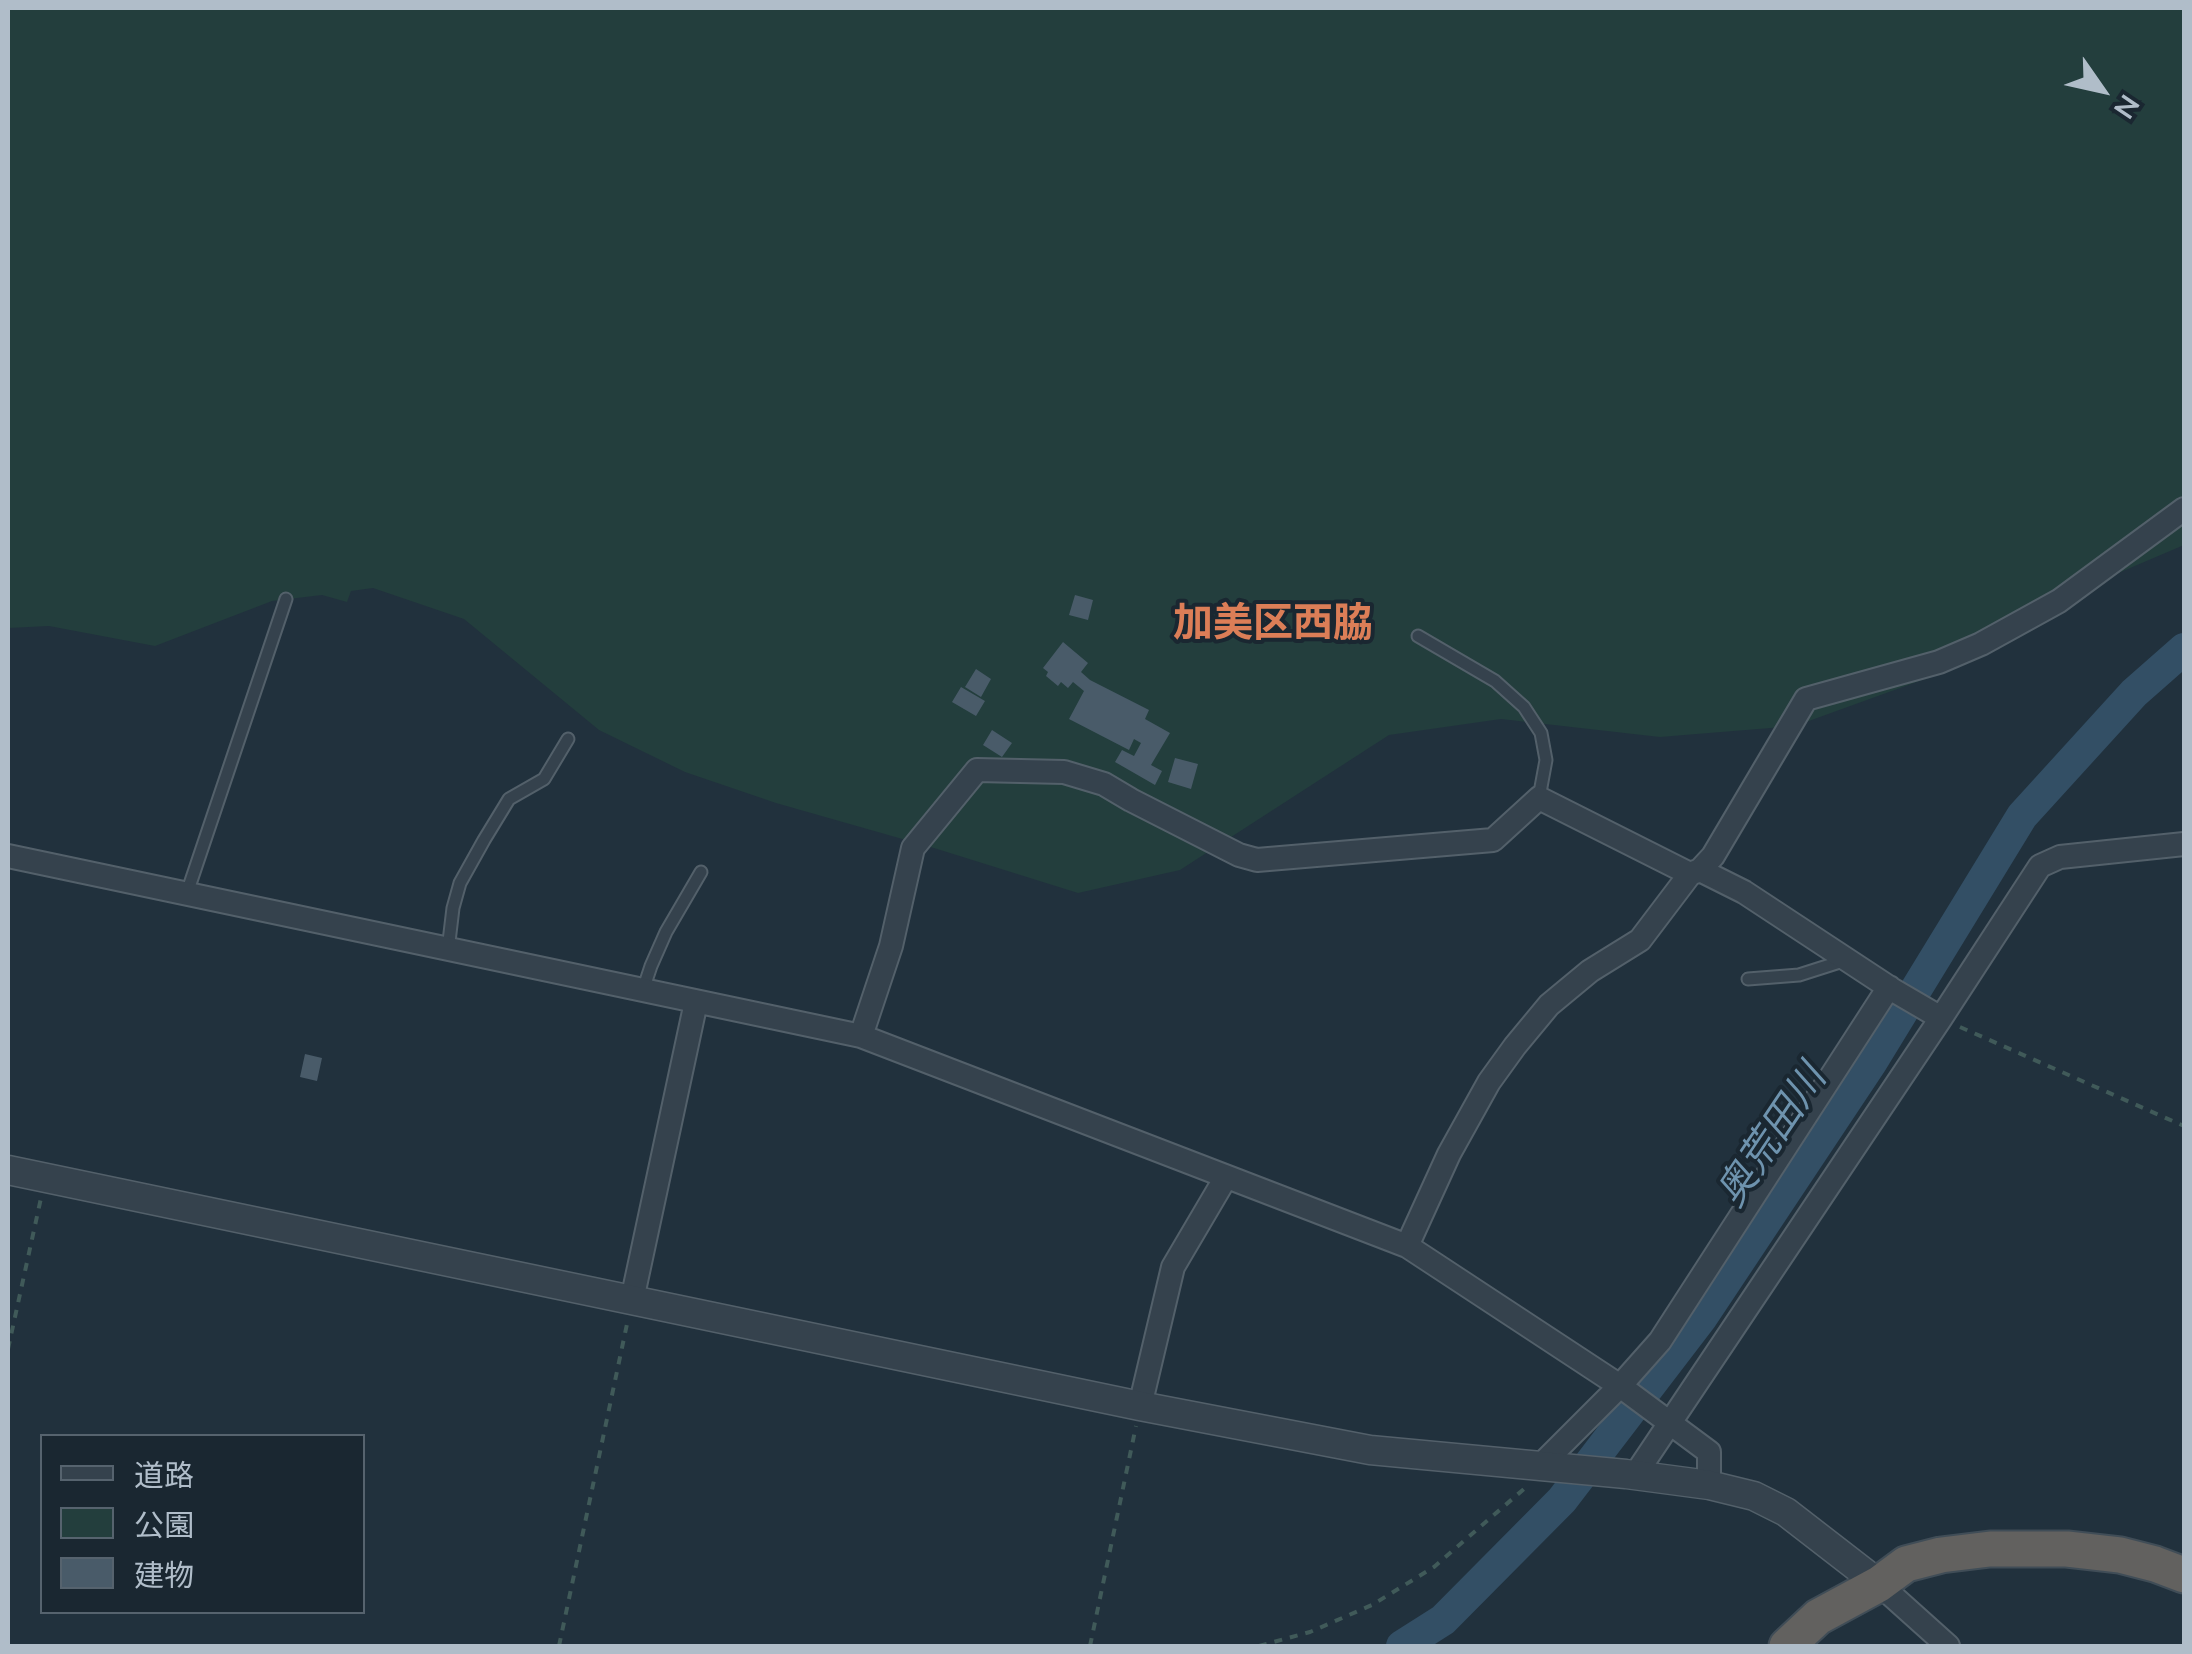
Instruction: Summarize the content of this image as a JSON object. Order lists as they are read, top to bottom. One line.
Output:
{"districts":["加美区西脇"],"water":["奥荒田川"],"legend":["道路","公園","建物"],"north":"bottom right"}
